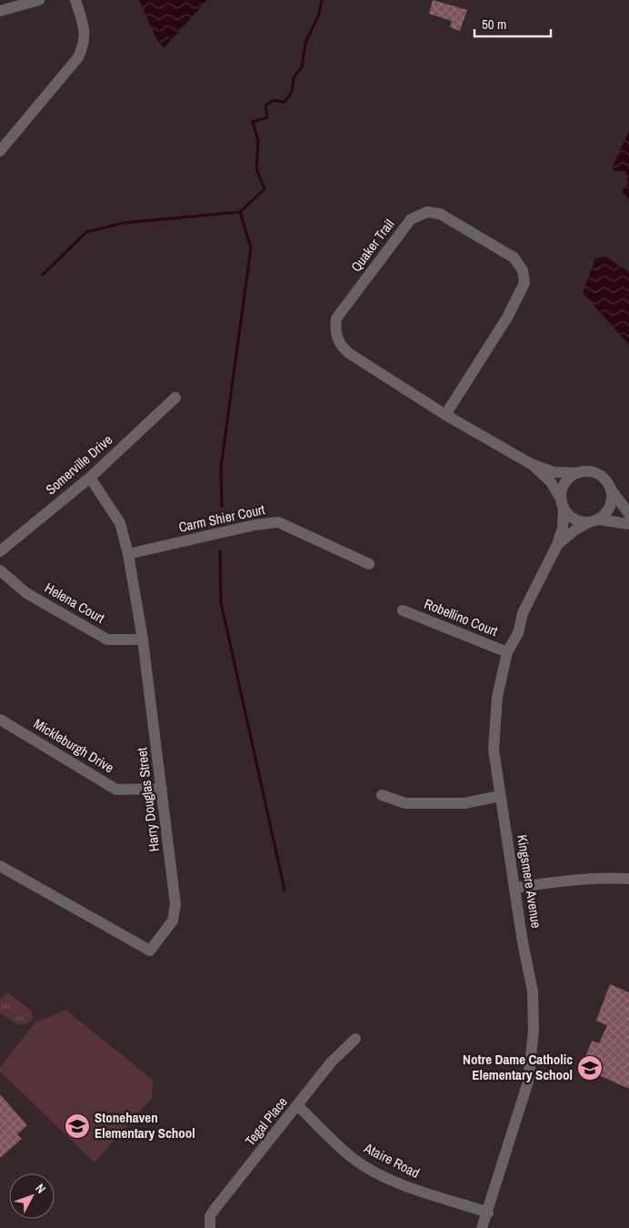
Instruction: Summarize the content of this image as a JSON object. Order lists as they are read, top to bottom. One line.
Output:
{"streets":{"street":["Quaker Trail","Somerville Drive","Carm Shier Court","Helena Court","Robellino Court","Mickleburgh Drive","Harry Douglas Street","Kingsmere Avenue","Tegal Place","Ataire Road"]},"crossings":[["Quaker Trail","Kingsmere Avenue"],["Somerville Drive","Harry Douglas Street"],["Carm Shier Court","Harry Douglas Street"],["Helena Court","Harry Douglas Street"],["Robellino Court","Kingsmere Avenue"],["Mickleburgh Drive","Harry Douglas Street"],["Kingsmere Avenue","Ataire Road"],["Tegal Place","Ataire Road"]],"places":{"school or university":["Notre Dame Catholic Elementary School","Stonehaven Elementary School"]},"scale_bar":"50 m","north":"top right"}
